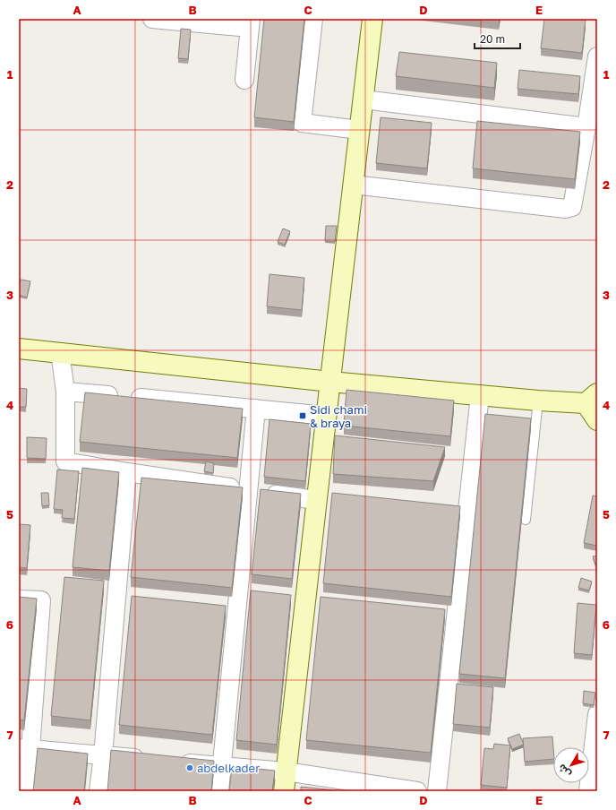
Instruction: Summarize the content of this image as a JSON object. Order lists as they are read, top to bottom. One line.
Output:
{"places":{"transit":["Sidi chami & braya"],"other":["abdelkader"]},"scale_bar":"20 m","north":"bottom left","grid":{"columns":["A","B","C","D","E"],"rows":["1","2","3","4","5","6","7"]}}
